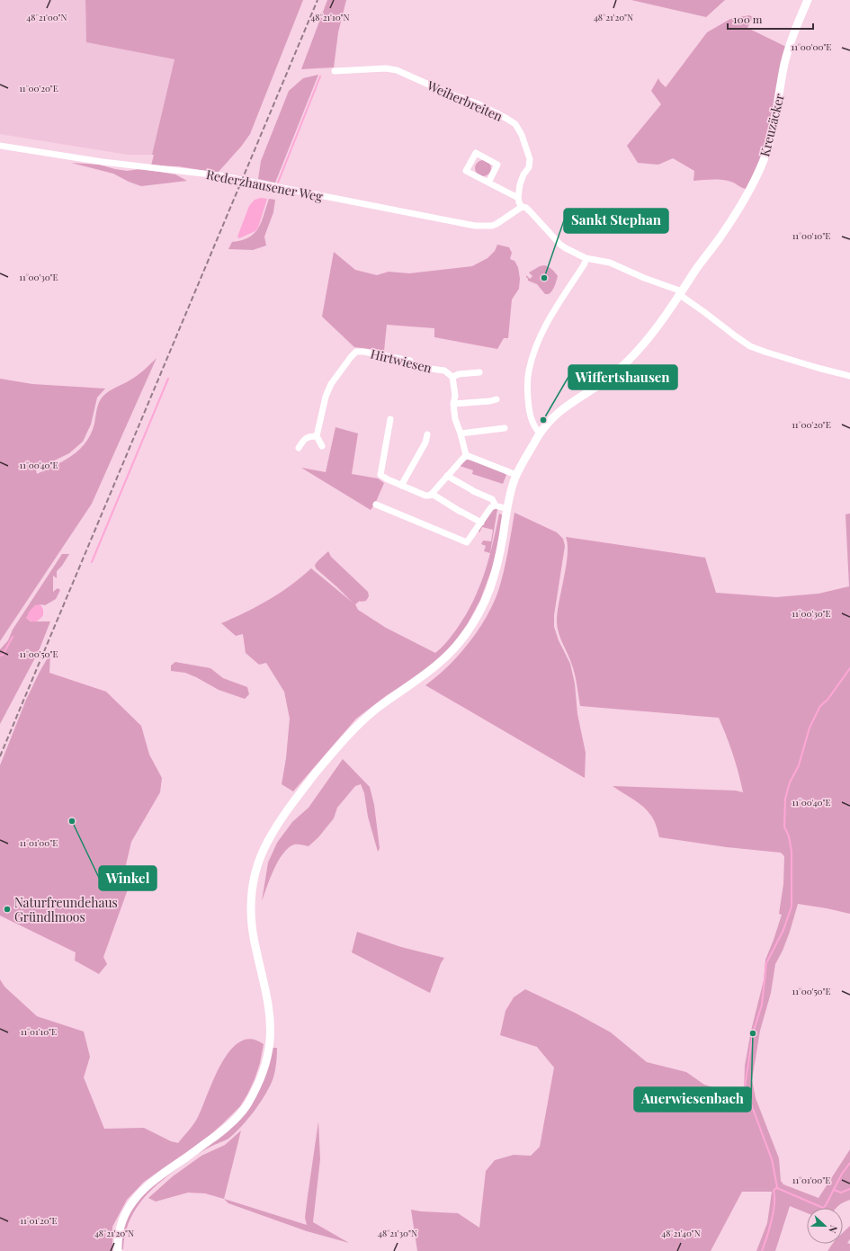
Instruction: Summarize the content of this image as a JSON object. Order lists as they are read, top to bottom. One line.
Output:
{"streets":{"street":["Weiherbreiten","Kreuzäcker","Rederzhausener Weg","Hirtwiesen"]},"places":["Sankt Stephan","Wiffertshausen","Winkel","Naturfreundehaus Gründlmoos","Auerwiesenbach"],"scale_bar":"100 m","north":"right","coordinates":["48°21'00\"N","48°21'10\"N","48°21'20\"N","11°00'00\"E","11°00'20\"E","11°00'10\"E","11°00'30\"E","11°00'40\"E","11°00'50\"E","11°01'00\"E","11°01'10\"E","11°01'20\"E","48°21'30\"N","48°21'40\"N"]}
